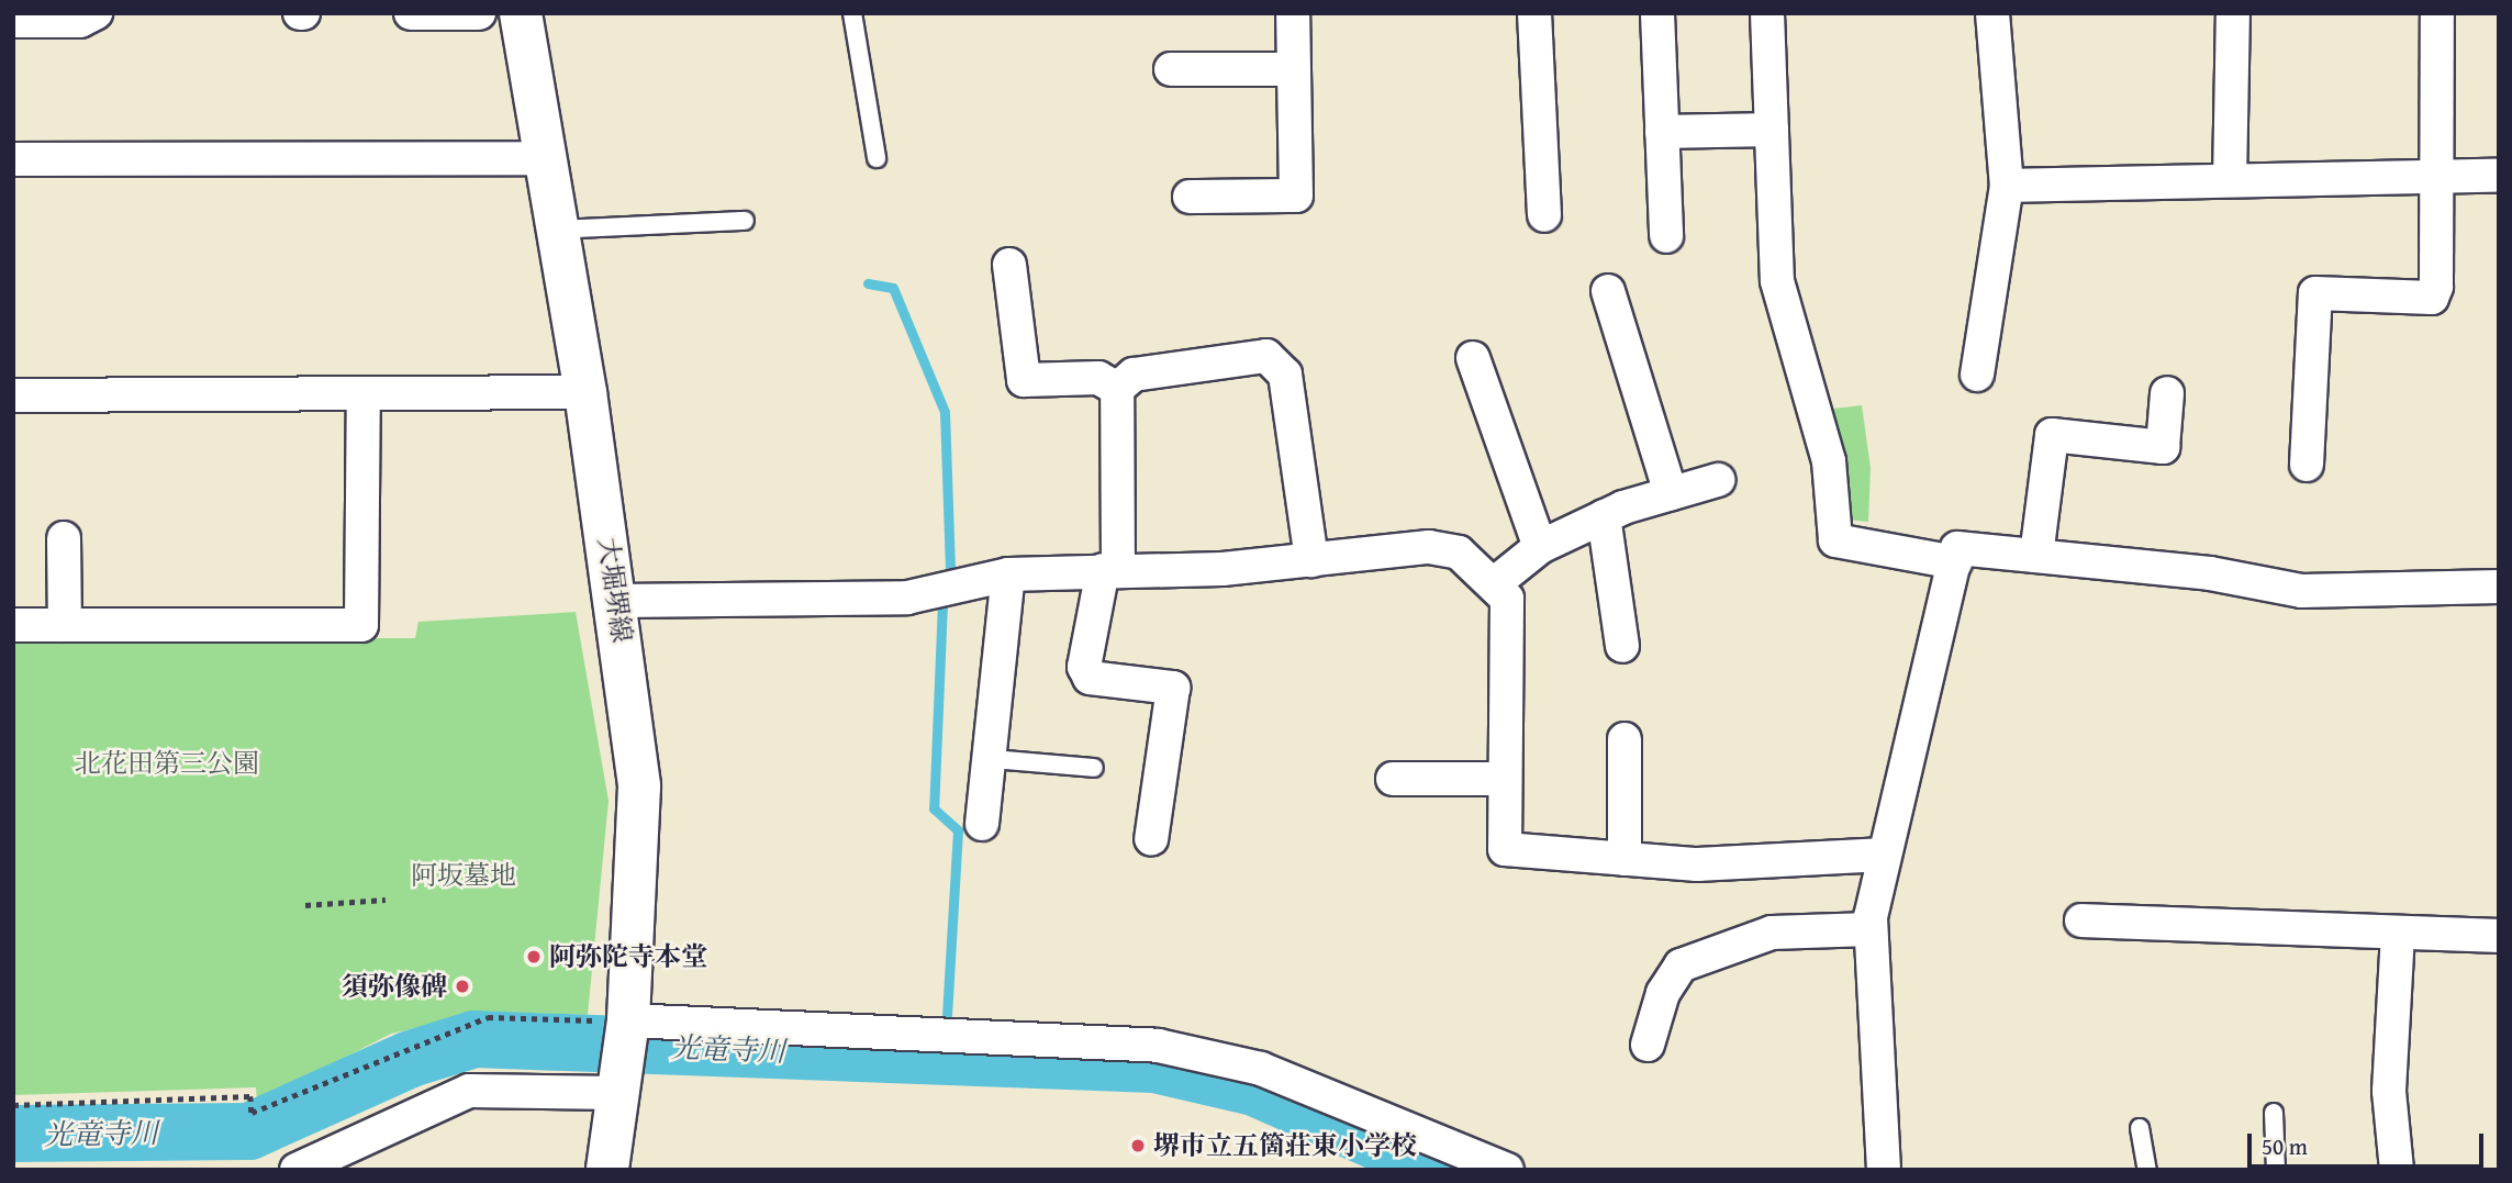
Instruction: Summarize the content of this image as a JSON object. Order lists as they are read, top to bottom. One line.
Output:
{"streets":{"main road":["大堀堺線"]},"water":["光竜寺川"],"parks":["北花田第三公園","阿坂墓地"],"places":["阿弥陀寺本堂","須弥像碑","堺市立五箇荘東小学校"],"scale_bar":"50 m"}
